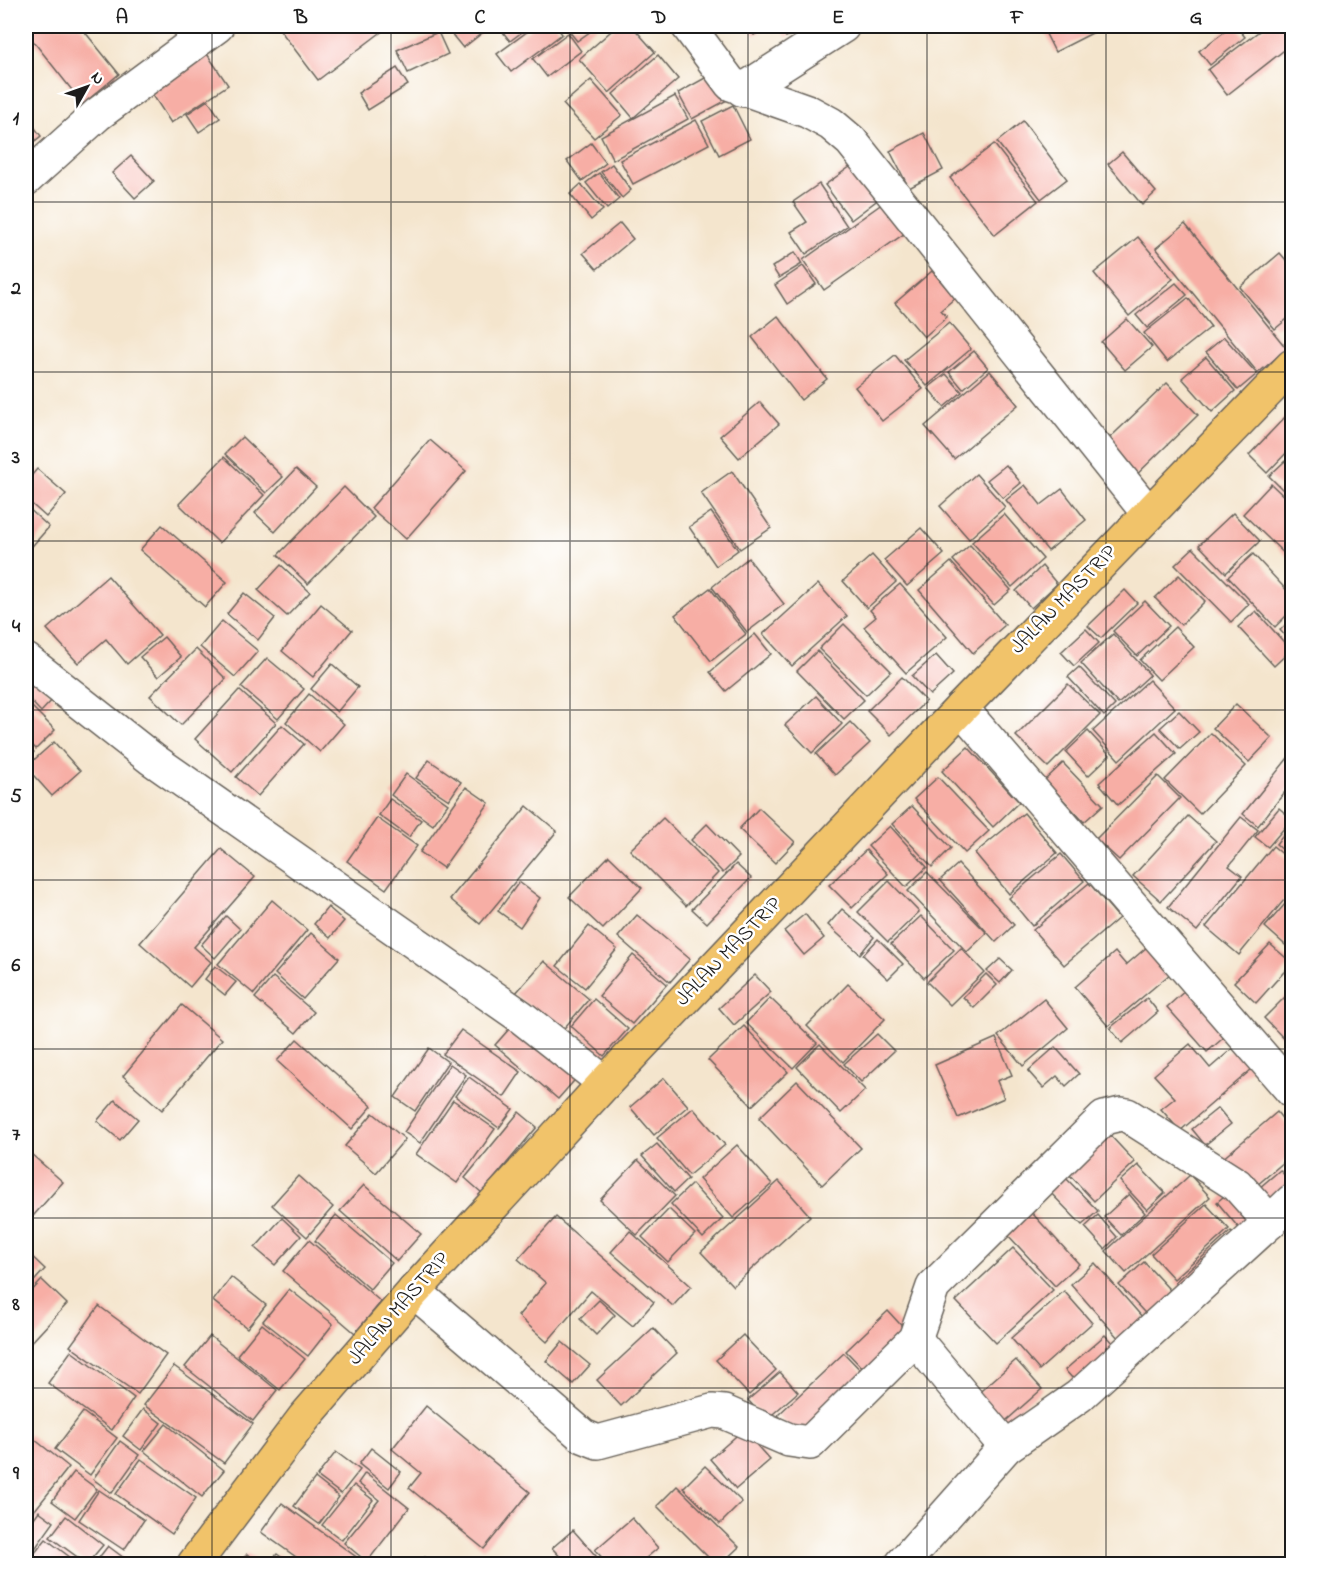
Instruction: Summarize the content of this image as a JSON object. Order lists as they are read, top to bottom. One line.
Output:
{"streets":{"main road":["JALAN MASTRIP"]},"north":"top right","grid":{"columns":["A","B","C","D","E","F","G"],"rows":["1","2","3","4","5","6","7","8","9"]}}
